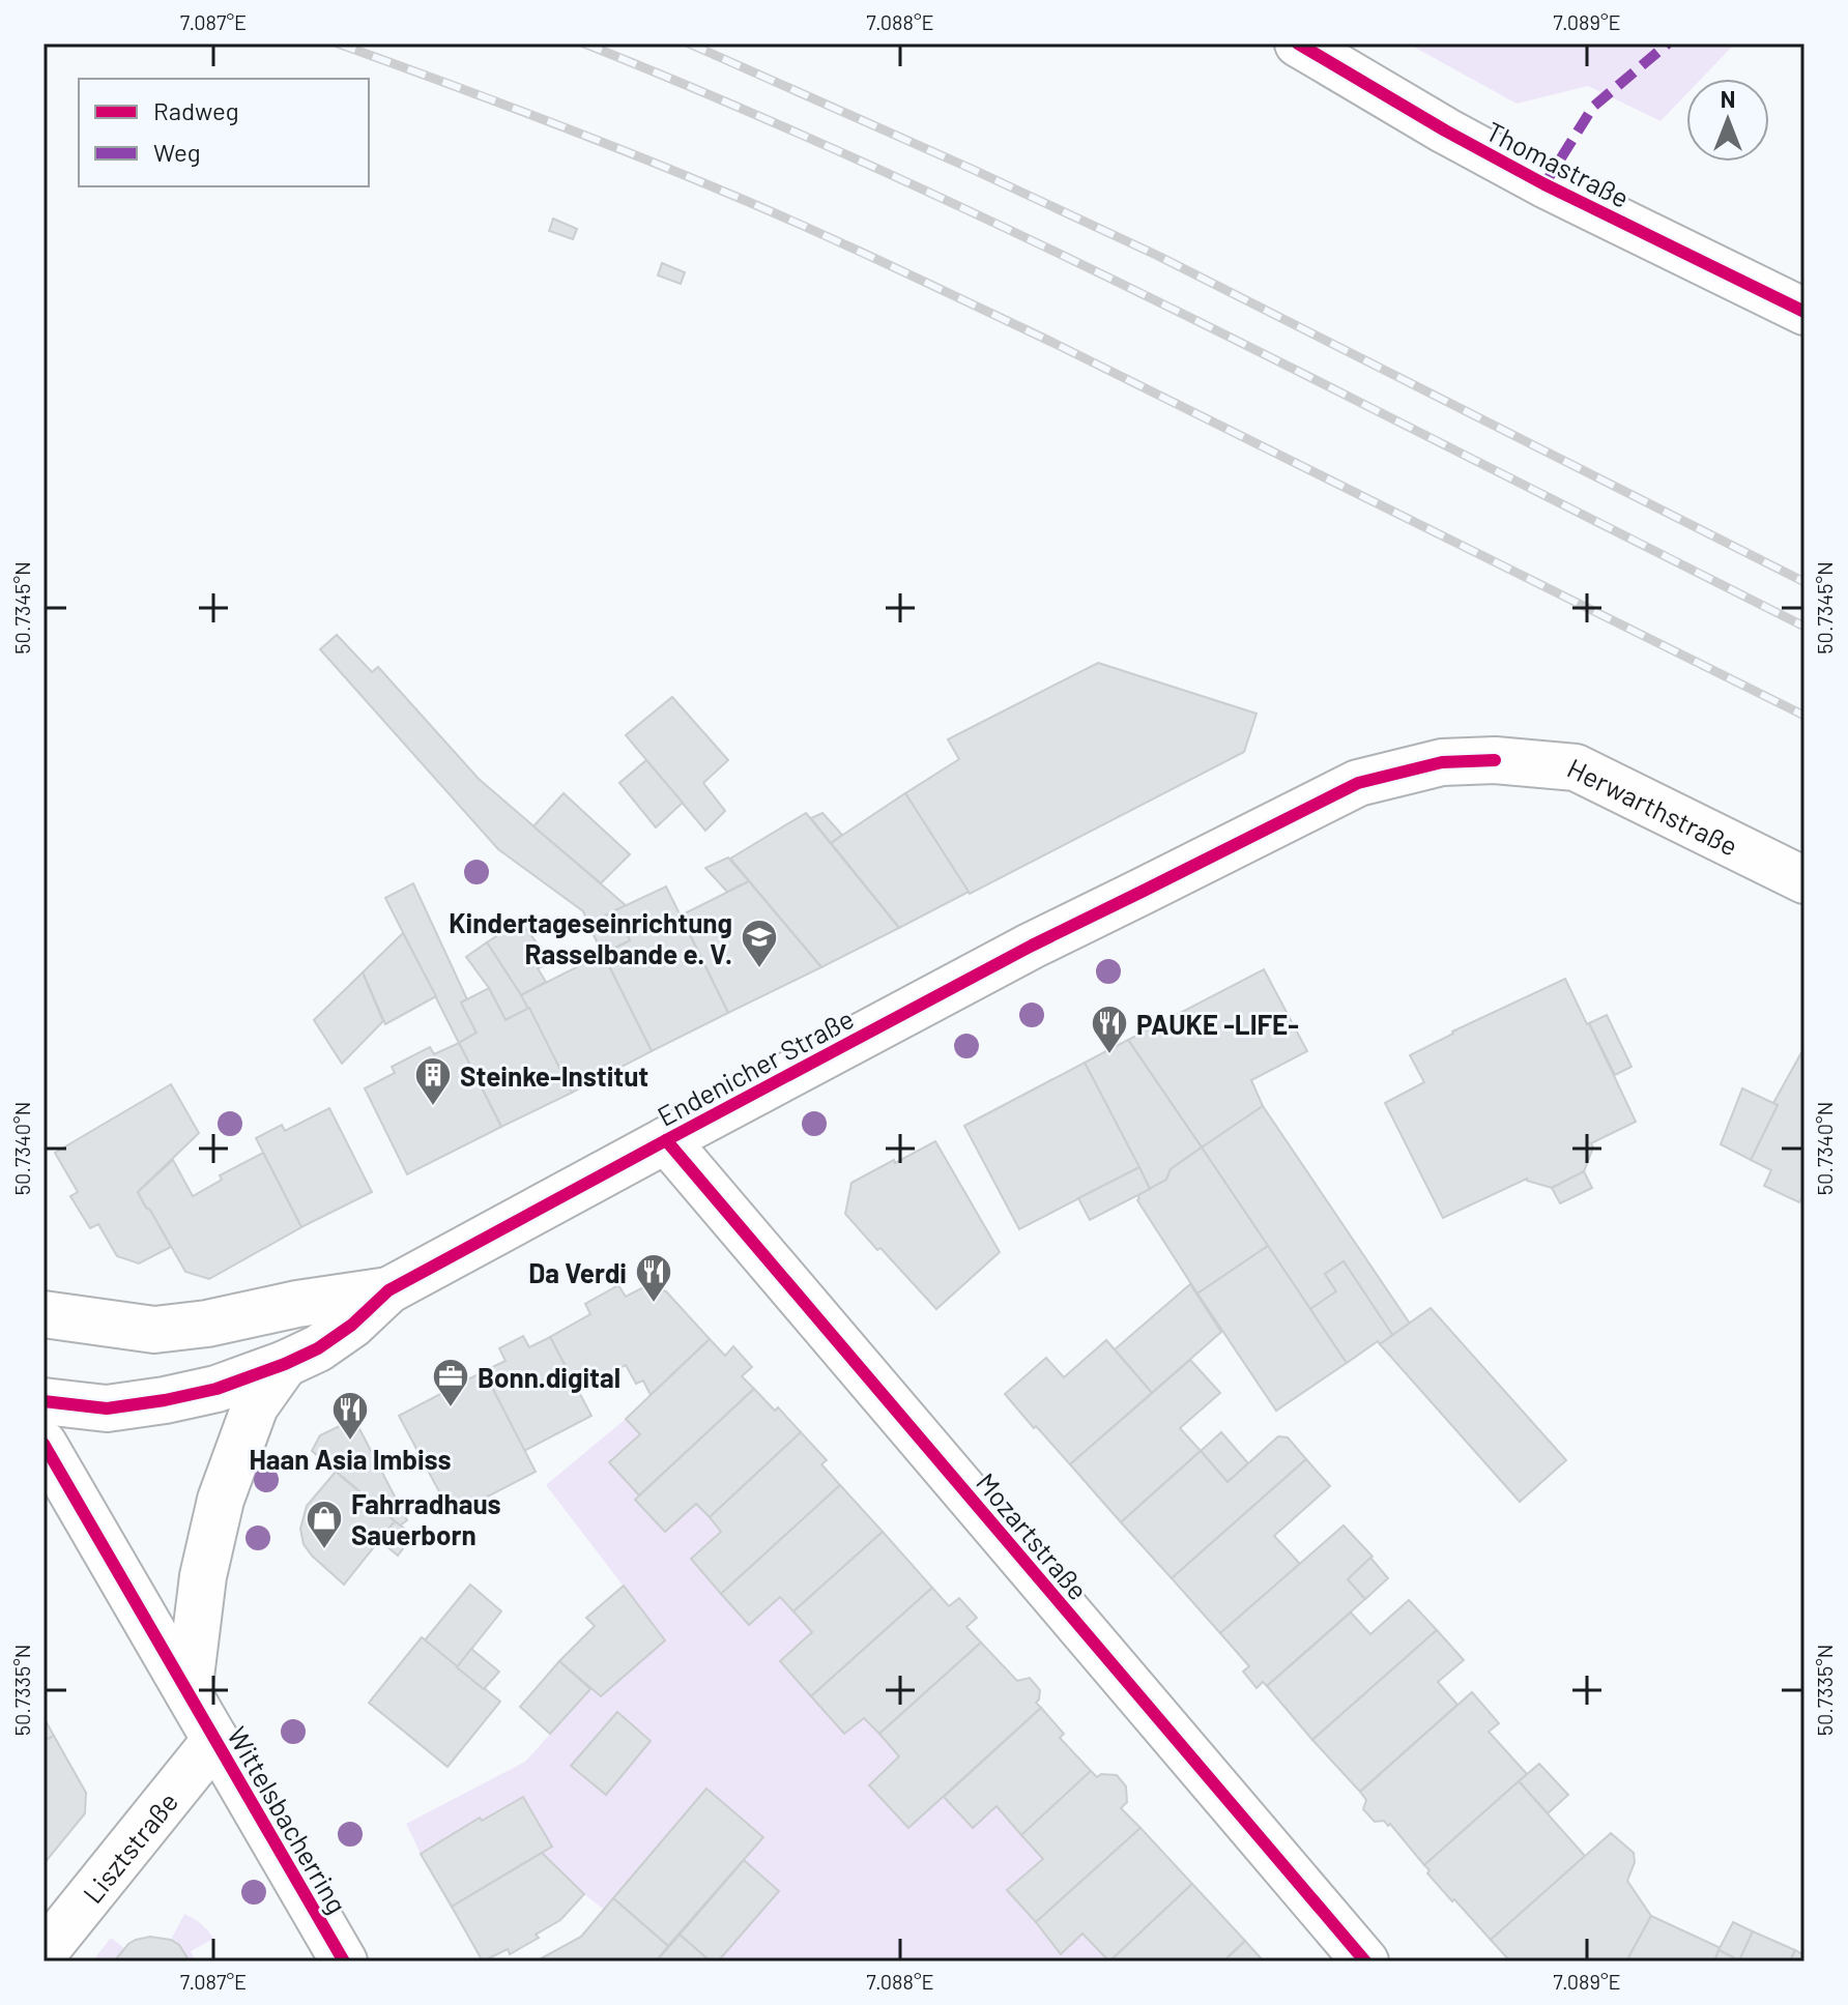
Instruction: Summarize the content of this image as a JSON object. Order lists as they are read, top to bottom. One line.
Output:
{"streets":{"street":["Thomastraße","Herwarthstraße","Endenicher Straße","Mozartstraße","Wittelsbacherring","Lisztstraße"]},"crossings":[["Herwarthstraße","Endenicher Straße"],["Endenicher Straße","Mozartstraße"],["Wittelsbacherring","Lisztstraße"]],"places":{"school or university":["Kindertageseinrichtung Rasselbande e. V."],"restaurant":["PAUKE -LIFE-","Da Verdi","Haan Asia Imbiss"],"building":["Steinke-Institut"],"office":["Bonn.digital"],"shop":["Fahrradhaus Sauerborn"]},"legend":["Radweg","Weg"],"north":"top","coordinates":["7.087°E","7.088°E","7.089°E","50.7345°N","50.7340°N","50.7335°N"]}
